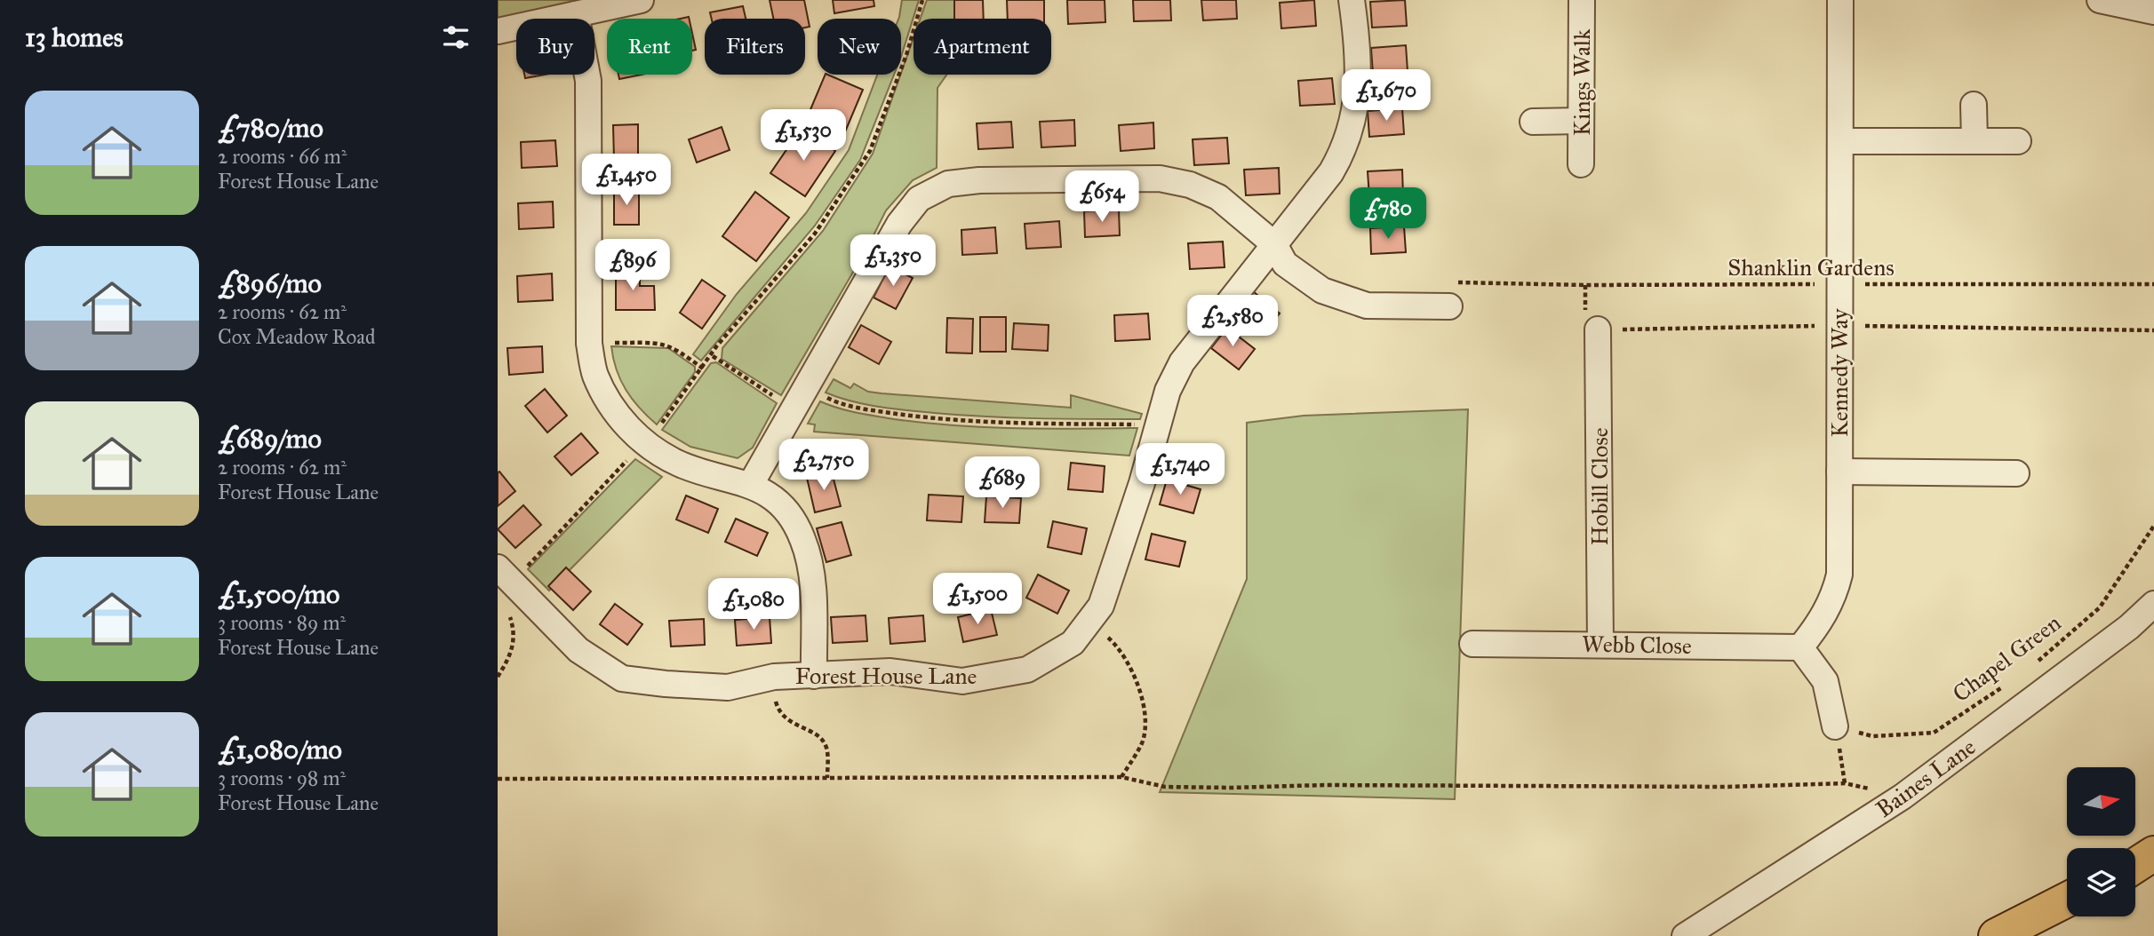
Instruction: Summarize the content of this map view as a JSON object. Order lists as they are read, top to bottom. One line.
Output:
{"streets":{"street":["Kings Walk","Kennedy Way","Hobill Close","Webb Close","Forest House Lane","Baines Lane"],"path":["Shanklin Gardens","Chapel Green"]},"crossings":[["Shanklin Gardens","Kennedy Way"],["Kennedy Way","Webb Close"],["Hobill Close","Webb Close"]],"north":"right","page":{"heading":"13 homes","chip":["Buy","Rent","Filters","New","Apartment"],"price":["£1,670","£1,530","£1,450","£654","£780","£1,350","£896","£2,580","£2,750","£1,740","£689","£1,500","£1,080"],"list":[{"name":"£780/mo","note":"2 rooms · 66 m² · Forest House Lane"},{"name":"£896/mo","note":"2 rooms · 62 m² · Cox Meadow Road"},{"name":"£689/mo","note":"2 rooms · 62 m² · Forest House Lane"},{"name":"£1,500/mo","note":"3 rooms · 89 m² · Forest House Lane"},{"name":"£1,080/mo","note":"3 rooms · 98 m² · Forest House Lane"}]}}
